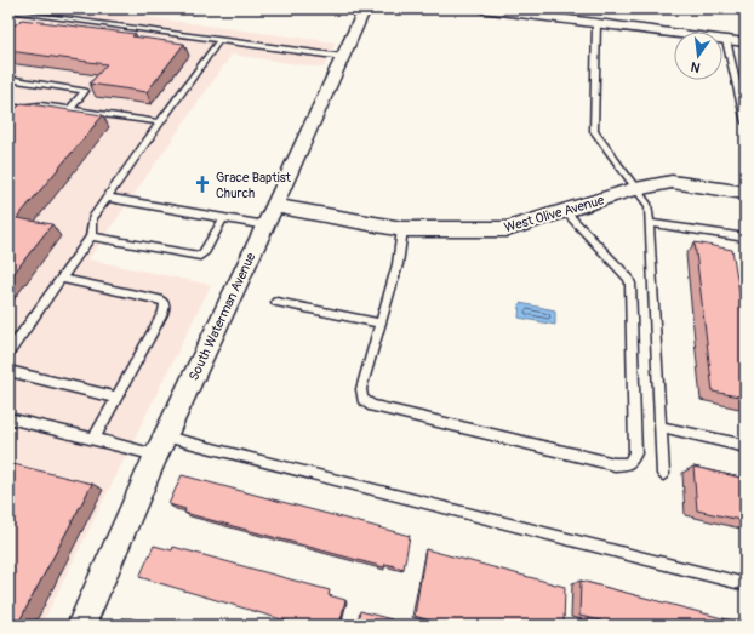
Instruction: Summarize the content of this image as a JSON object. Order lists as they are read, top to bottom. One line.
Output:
{"streets":{"street":["West Olive Avenue","South Waterman Avenue"]},"crossings":[["West Olive Avenue","South Waterman Avenue"]],"places":{"church":["Grace Baptist Church"]},"north":"bottom"}
